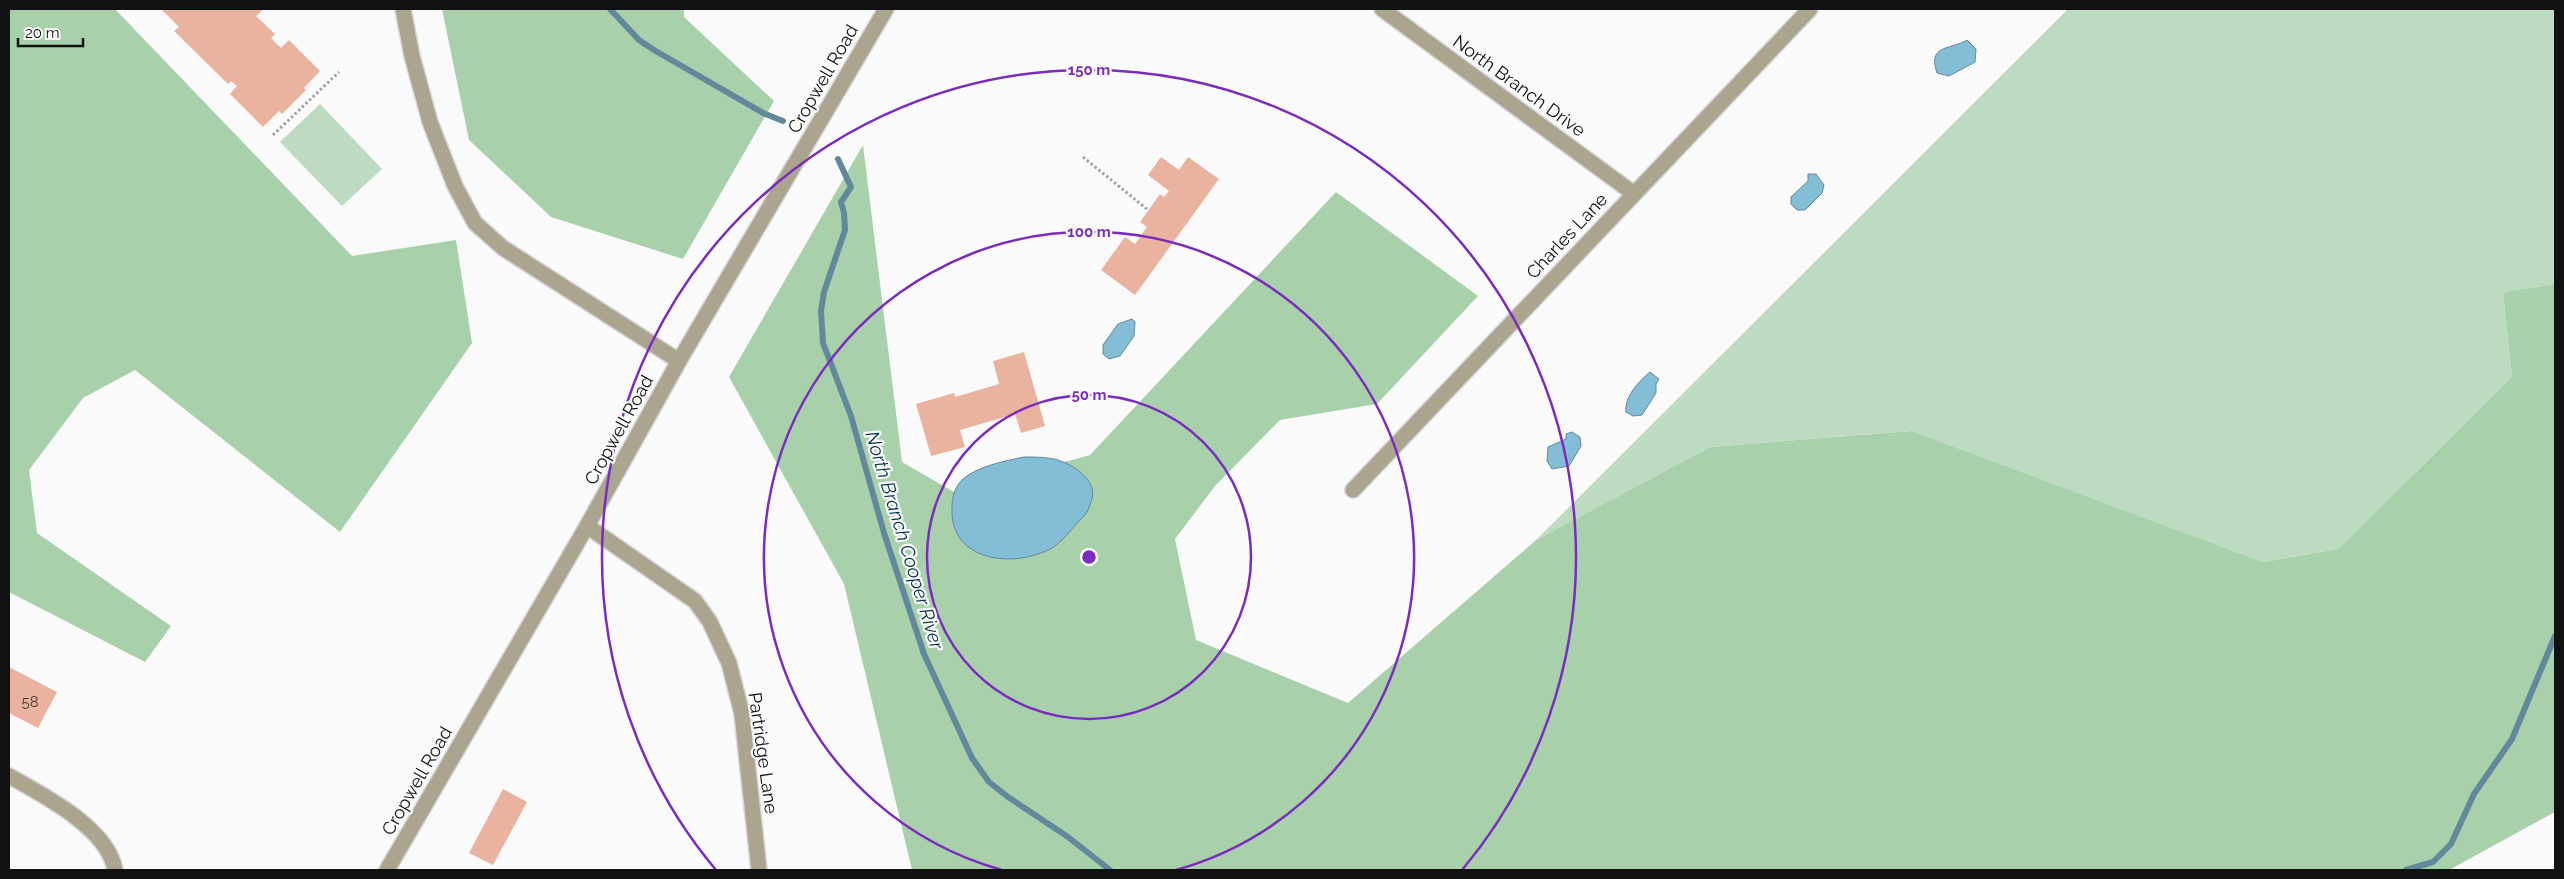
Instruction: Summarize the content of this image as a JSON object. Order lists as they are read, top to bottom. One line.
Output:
{"streets":{"street":["Cropwell Road","North Branch Drive","Charles Lane","Partridge Lane"]},"crossings":[["Cropwell Road","Partridge Lane"],["North Branch Drive","Charles Lane"]],"water":["North Branch Cooper River"],"house_numbers":["58"],"scale_bar":"20 m","rings":["150 m","100 m","50 m"]}
